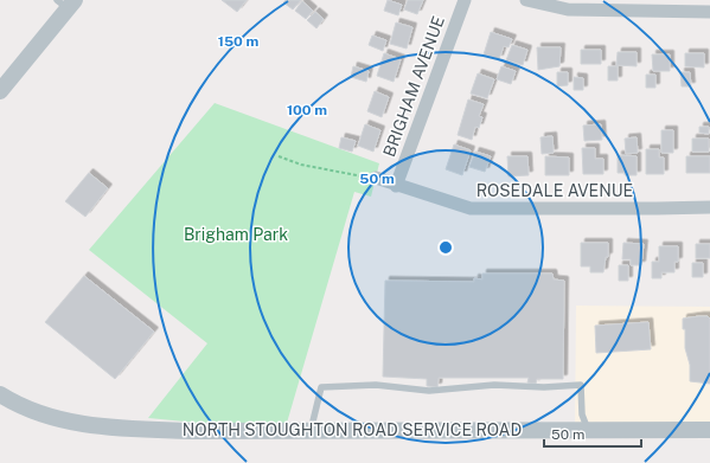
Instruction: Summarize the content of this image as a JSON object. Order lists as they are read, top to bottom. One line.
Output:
{"streets":{"street":["BRIGHAM AVENUE","ROSEDALE AVENUE","NORTH STOUGHTON ROAD SERVICE ROAD"]},"crossings":[["BRIGHAM AVENUE","ROSEDALE AVENUE"]],"parks":["Brigham Park"],"scale_bar":"50 m","rings":["150 m","100 m","50 m"]}
